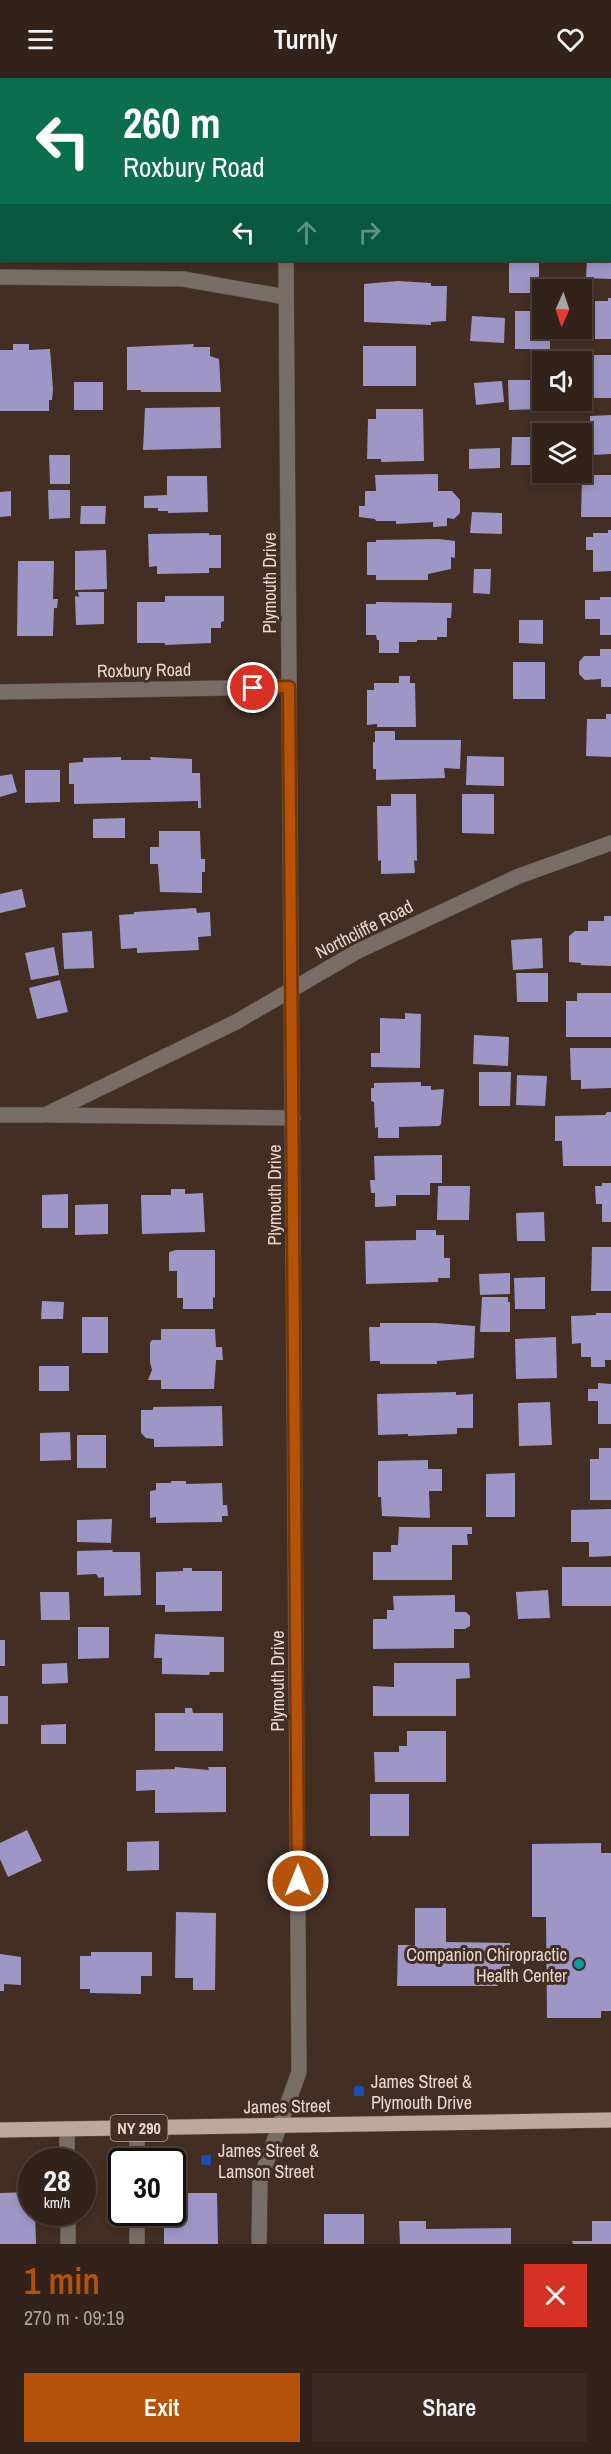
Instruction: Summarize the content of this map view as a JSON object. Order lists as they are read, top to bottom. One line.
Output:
{"streets":{"main road":["James Street","NY 290"],"street":["Plymouth Drive","Roxbury Road","Northcliffe Road"]},"crossings":[["Plymouth Drive","Roxbury Road"],["Plymouth Drive","Northcliffe Road"],["Plymouth Drive","James Street"]],"places":{"other":["Companion Chiropractic Health Center"],"transit":["James Street & Plymouth Drive","James Street & Lamson Street"]},"north":"bottom","page":{"header":"Turnly","turn":["260 m","Roxbury Road"],"speed":"28 km/h","limit":"30","heading":["1 min","270 m · 09:19"],"buttons":["Exit","Share"]}}
